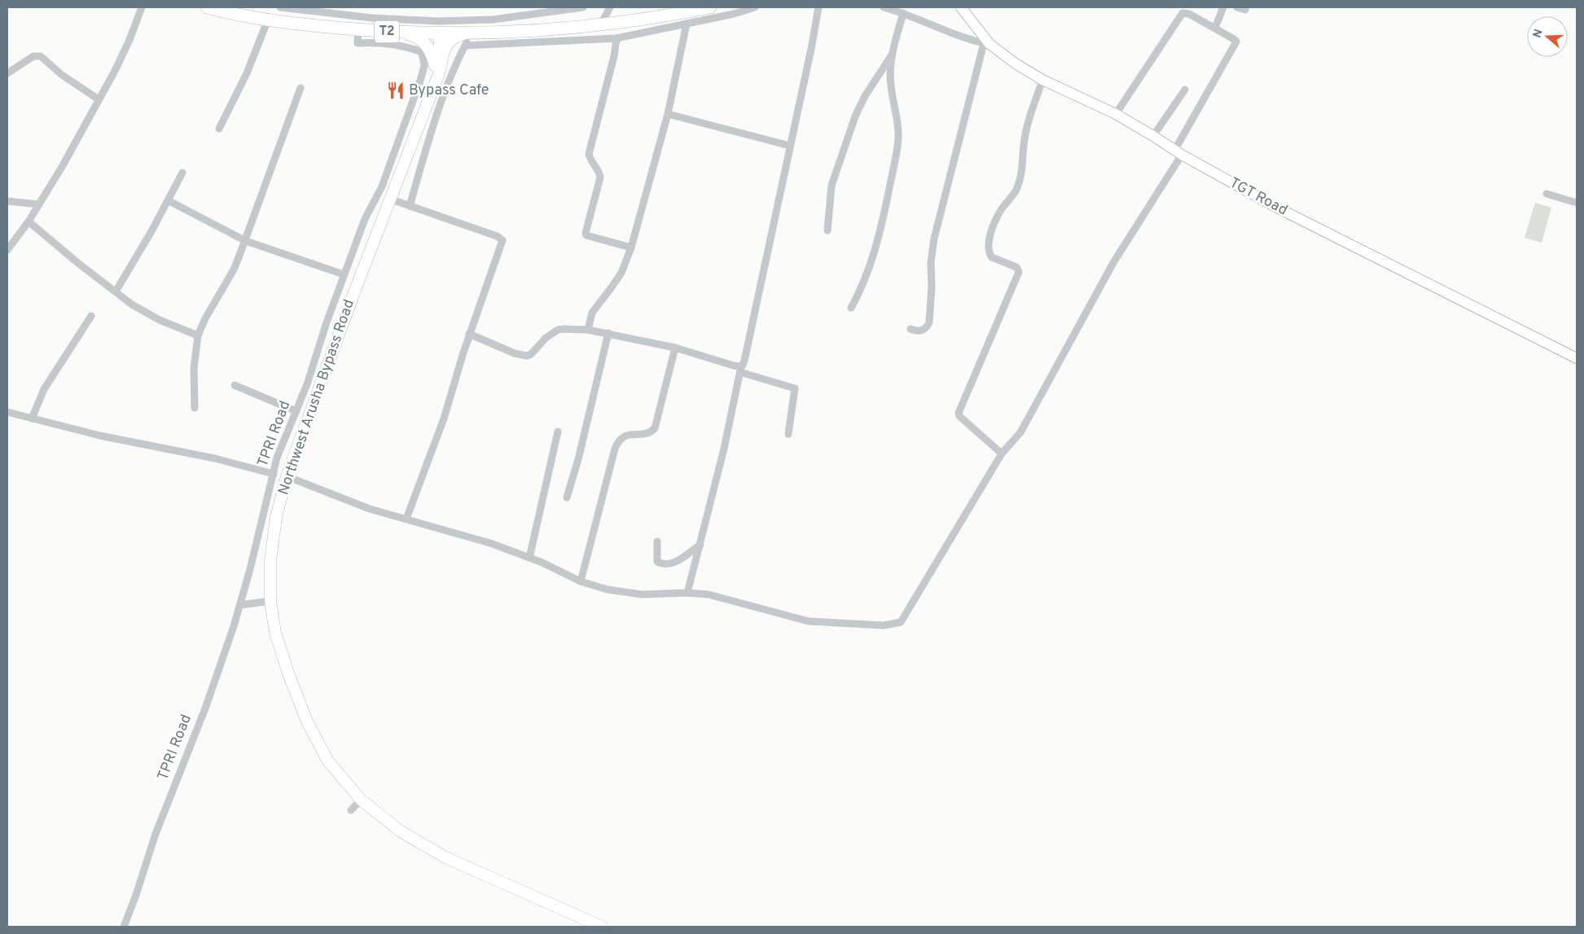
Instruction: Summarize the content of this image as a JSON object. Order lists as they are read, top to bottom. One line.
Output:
{"streets":{"highway":["T2"],"main road":["Northwest Arusha Bypass Road"],"street":["TGT Road","TPRI Road"]},"crossings":[["T2","Northwest Arusha Bypass Road"],["T2","TPRI Road"]],"places":{"restaurant":["Bypass Cafe"]},"north":"left"}
